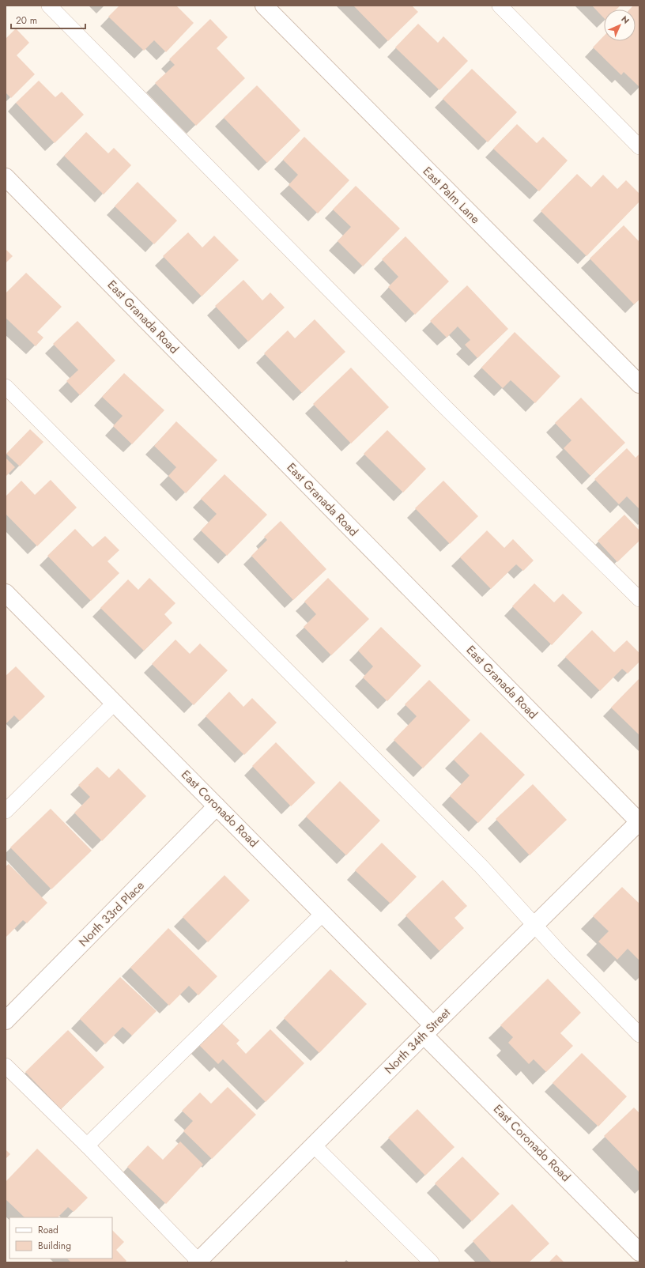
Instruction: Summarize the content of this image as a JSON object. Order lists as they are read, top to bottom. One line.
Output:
{"streets":{"street":["East Palm Lane","East Granada Road","East Coronado Road","North 33rd Place","North 34th Street"]},"crossings":[["East Granada Road","North 34th Street"],["East Coronado Road","North 33rd Place"],["East Coronado Road","North 34th Street"]],"legend":["Road","Building"],"scale_bar":"20 m","north":"top right"}
